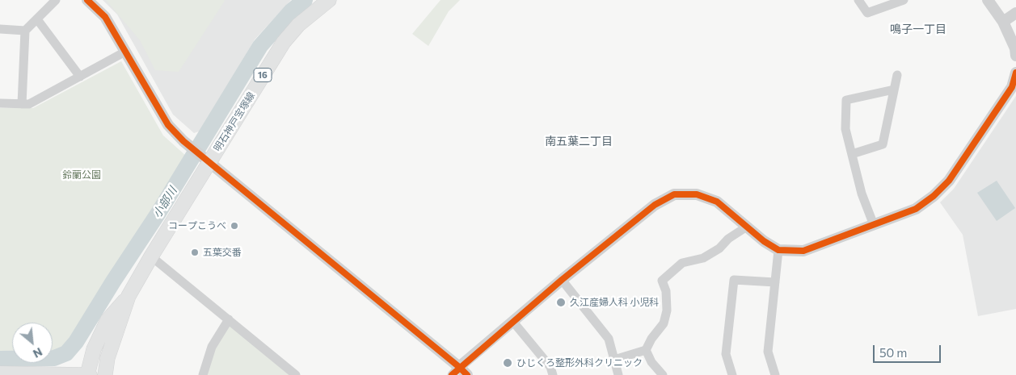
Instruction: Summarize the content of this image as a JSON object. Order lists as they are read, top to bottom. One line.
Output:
{"streets":{"main road":["16","明石神戸宝塚線"]},"districts":["鳴子一丁目","南五葉二丁目"],"water":["小部川"],"parks":["鈴蘭公園"],"places":["コープこうべ","五葉交番","久江産婦人科 小児科","ひじくろ整形外科クリニック"],"scale_bar":"50 m","north":"bottom right"}
